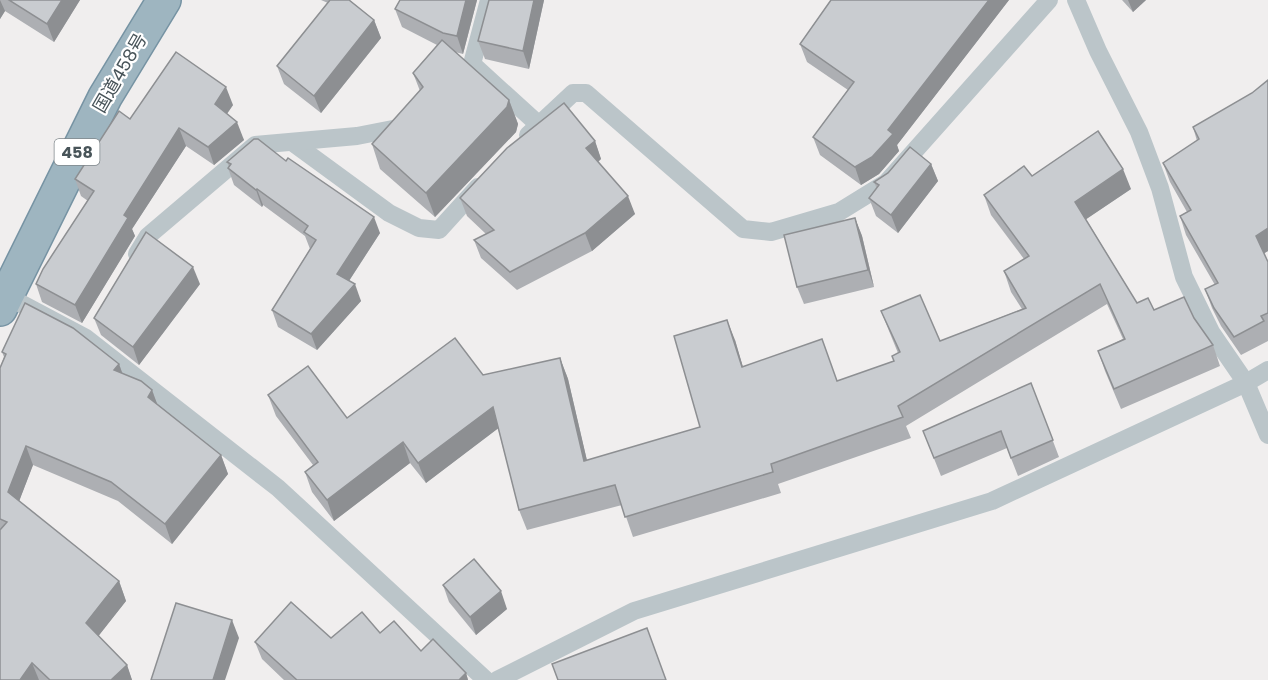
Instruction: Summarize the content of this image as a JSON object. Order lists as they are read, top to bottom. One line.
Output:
{"streets":{"highway":["国道458号","458"]}}
